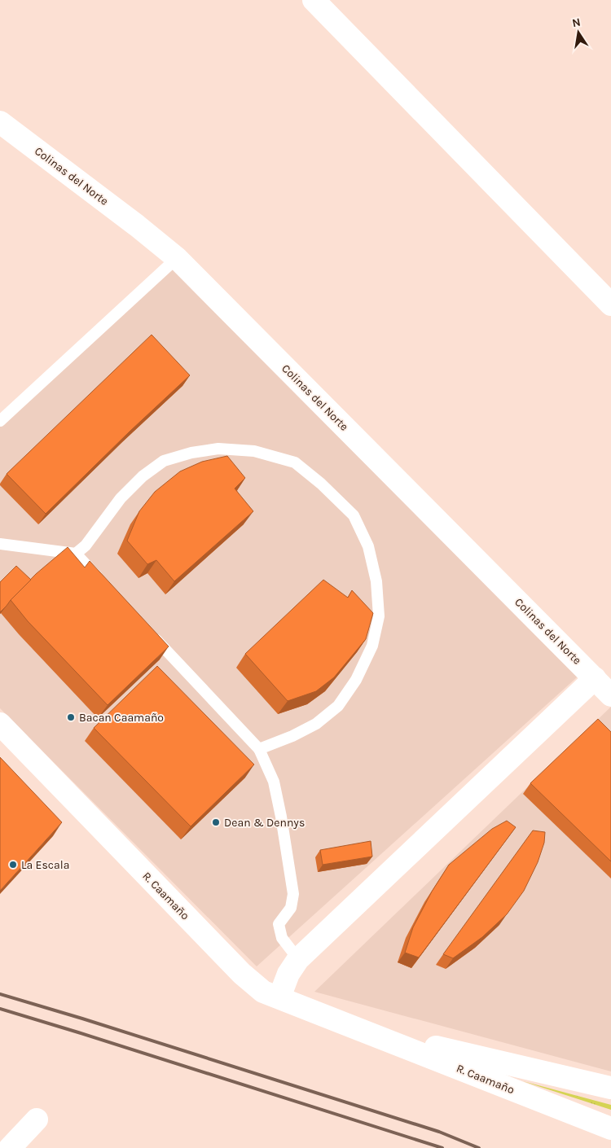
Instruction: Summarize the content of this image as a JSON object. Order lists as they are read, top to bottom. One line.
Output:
{"streets":{"street":["Colinas del Norte","R. Caamaño"]},"places":["Bacan Caamaño","Dean & Dennys","La Escala"],"north":"top"}
